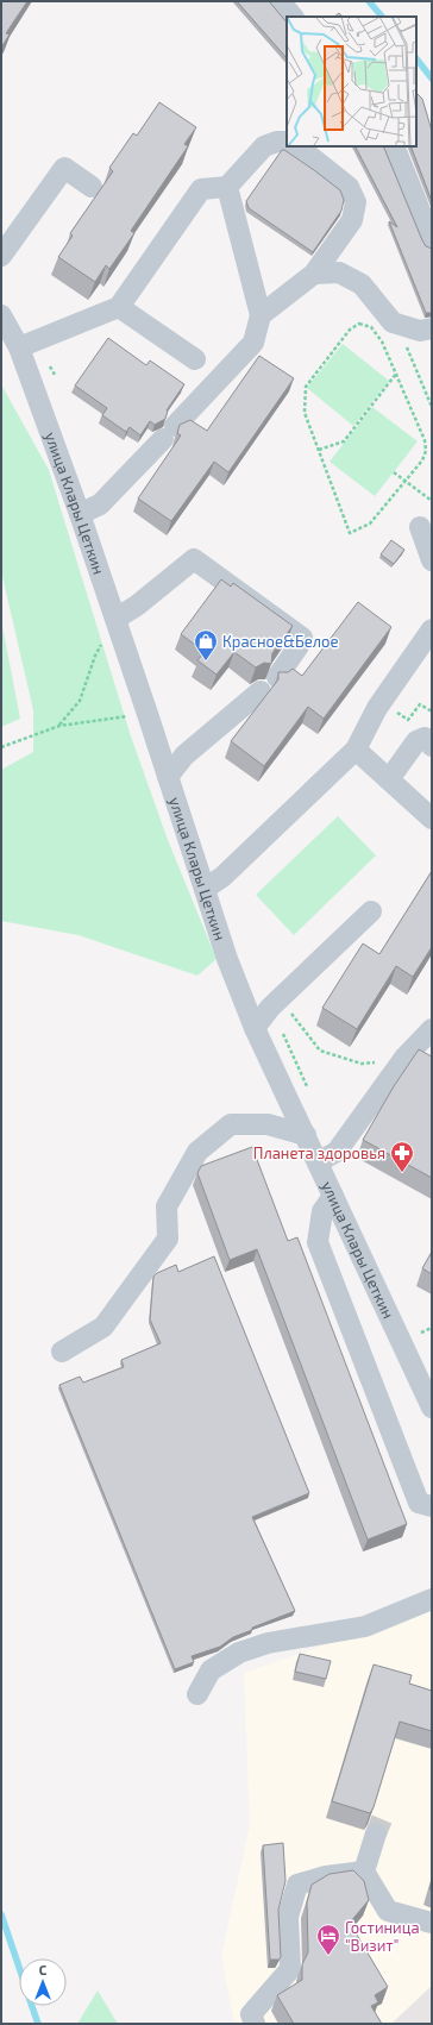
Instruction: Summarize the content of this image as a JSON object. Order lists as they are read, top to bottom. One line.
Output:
{"streets":{"street":["улица Клары Цеткин"]},"places":{"shop":["Красное&Белое"],"pharmacy":["Планета здоровья"],"hotel":["Гостиница \"Визит\""]},"north":"top"}
